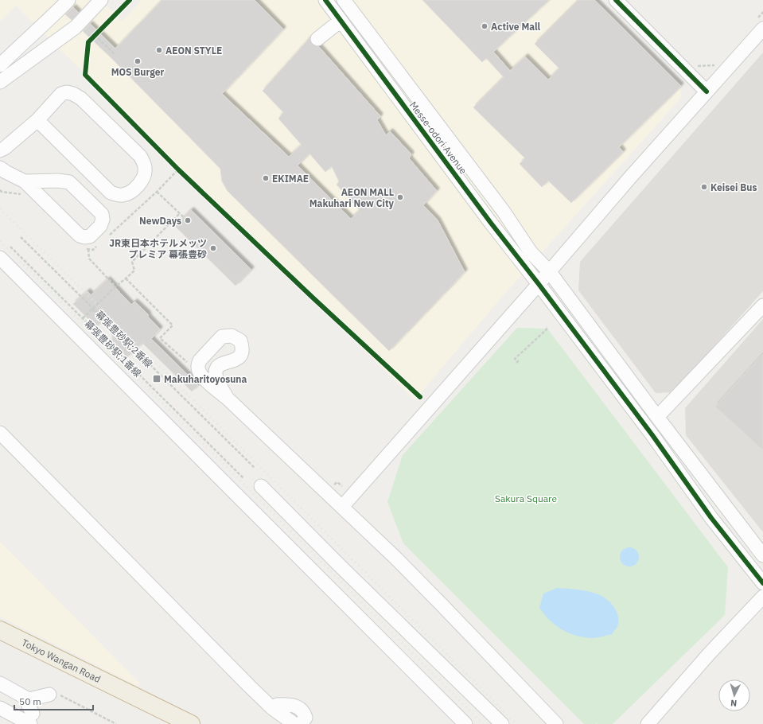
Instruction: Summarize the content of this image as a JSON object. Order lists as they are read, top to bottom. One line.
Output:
{"streets":{"highway":["Tokyo Wangan Road"],"street":["Messe-odori Avenue"],"path":["幕張豊砂駅;2番線","幕張豊砂駅;1番線"]},"parks":["Sakura Square"],"places":{"other":["Active Mall","AEON STYLE","MOS Burger","EKIMAE","Keisei Bus","AEON MALL Makuhari New City","NewDays","JR東日本ホテルメッツ プレミア 幕張豊砂"],"transit":["Makuharitoyosuna"]},"scale_bar":"50 m","north":"bottom"}
